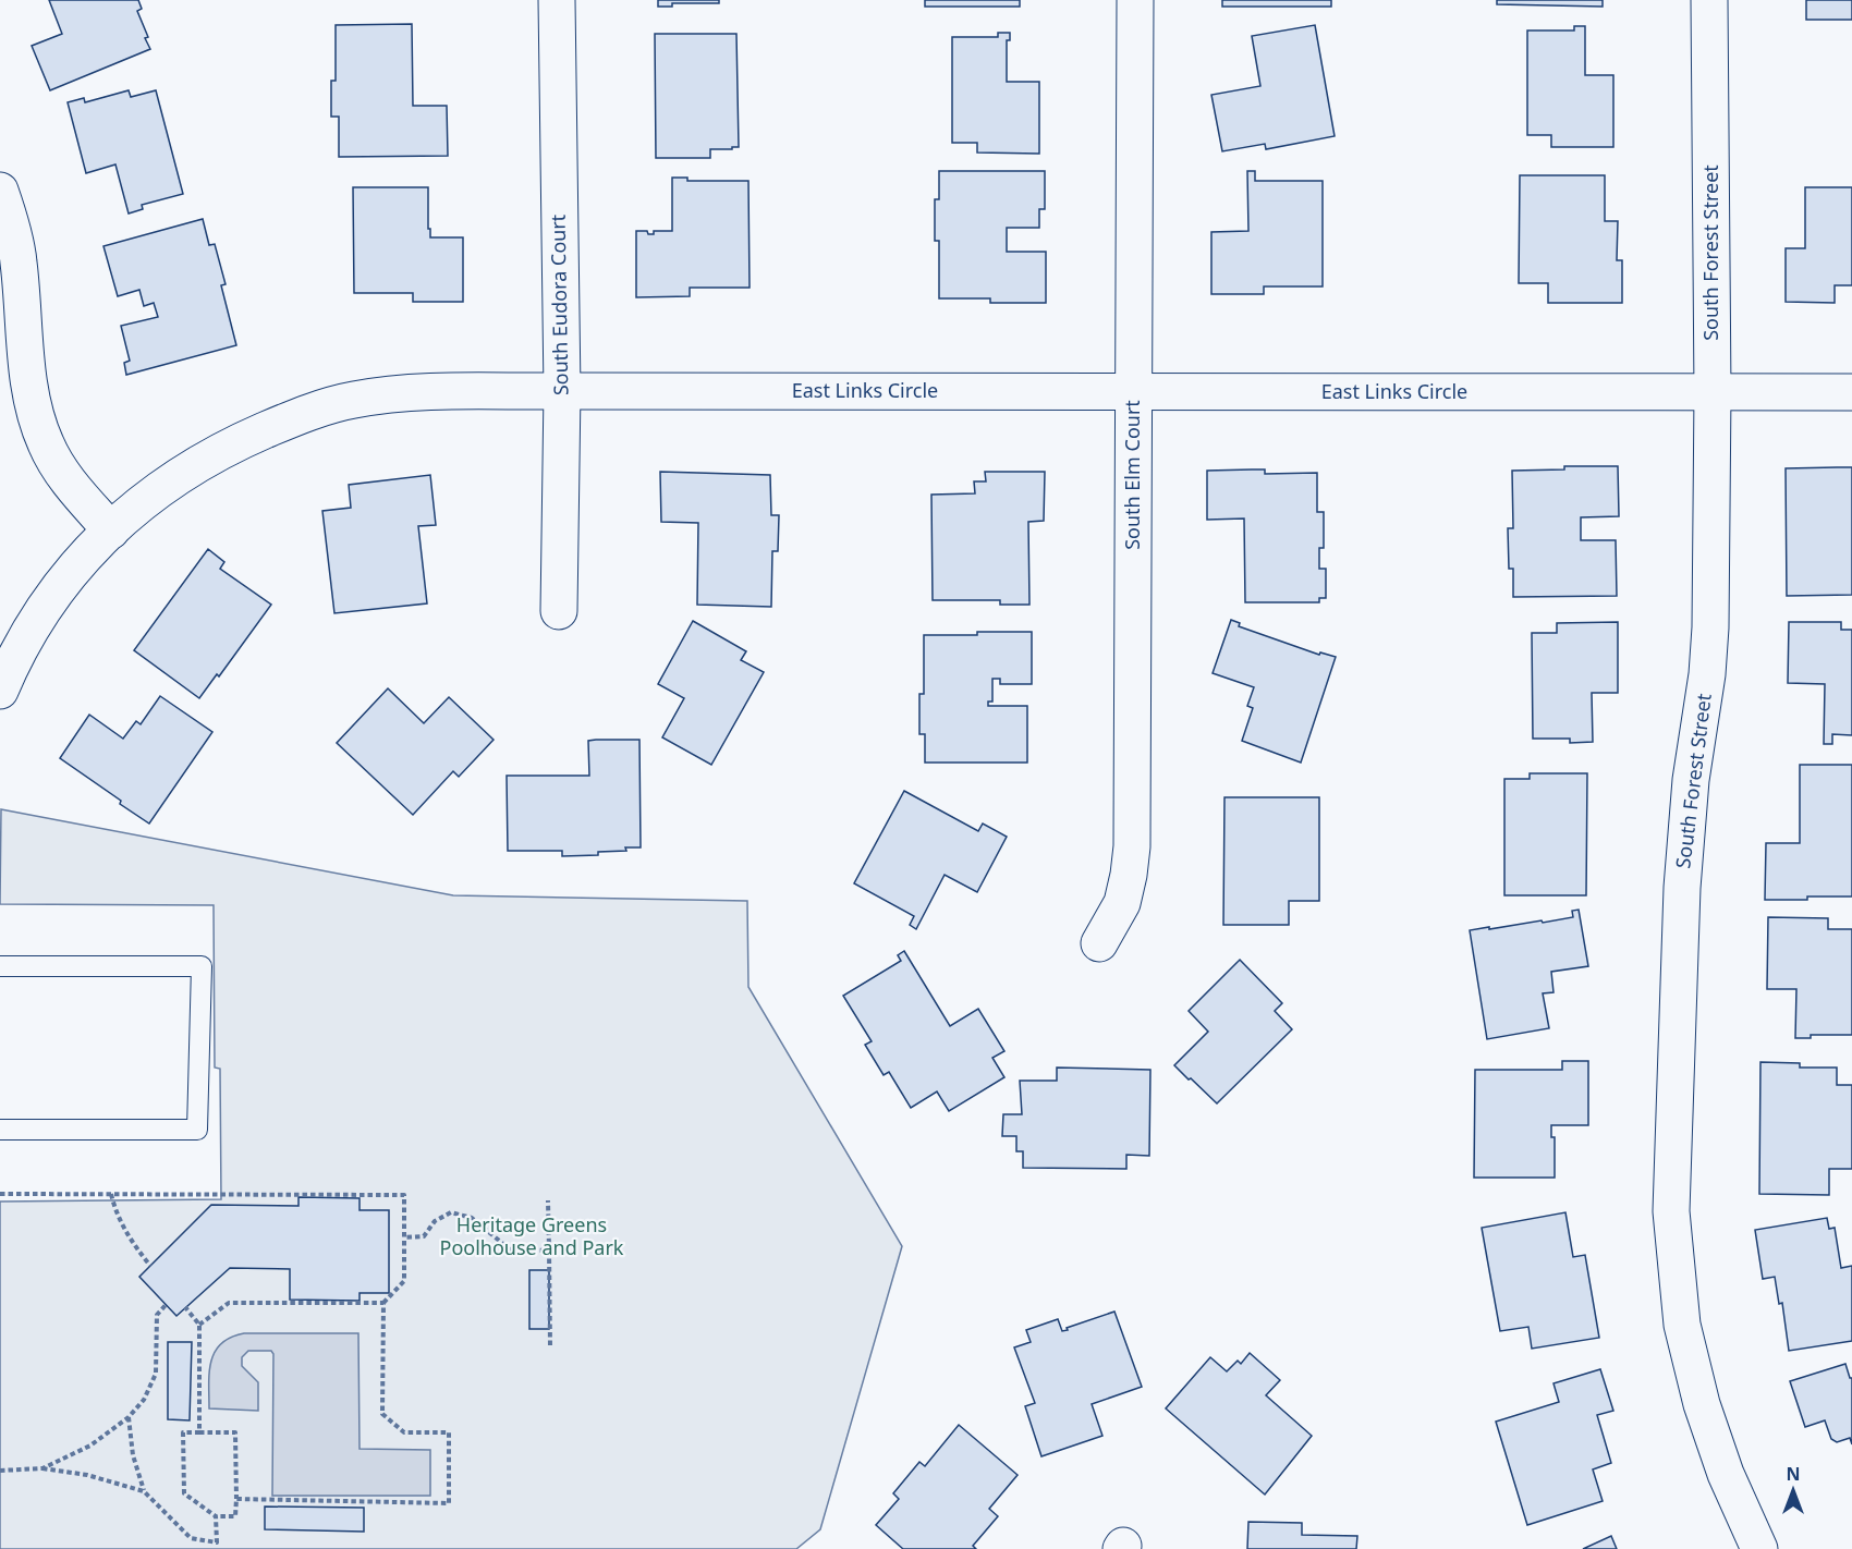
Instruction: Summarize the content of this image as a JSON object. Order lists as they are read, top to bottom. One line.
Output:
{"streets":{"street":["South Forest Street","South Eudora Court","East Links Circle","South Elm Court"]},"crossings":[["South Forest Street","East Links Circle"],["South Eudora Court","East Links Circle"],["East Links Circle","South Elm Court"]],"parks":["Heritage Greens Poolhouse and Park"],"north":"top"}
